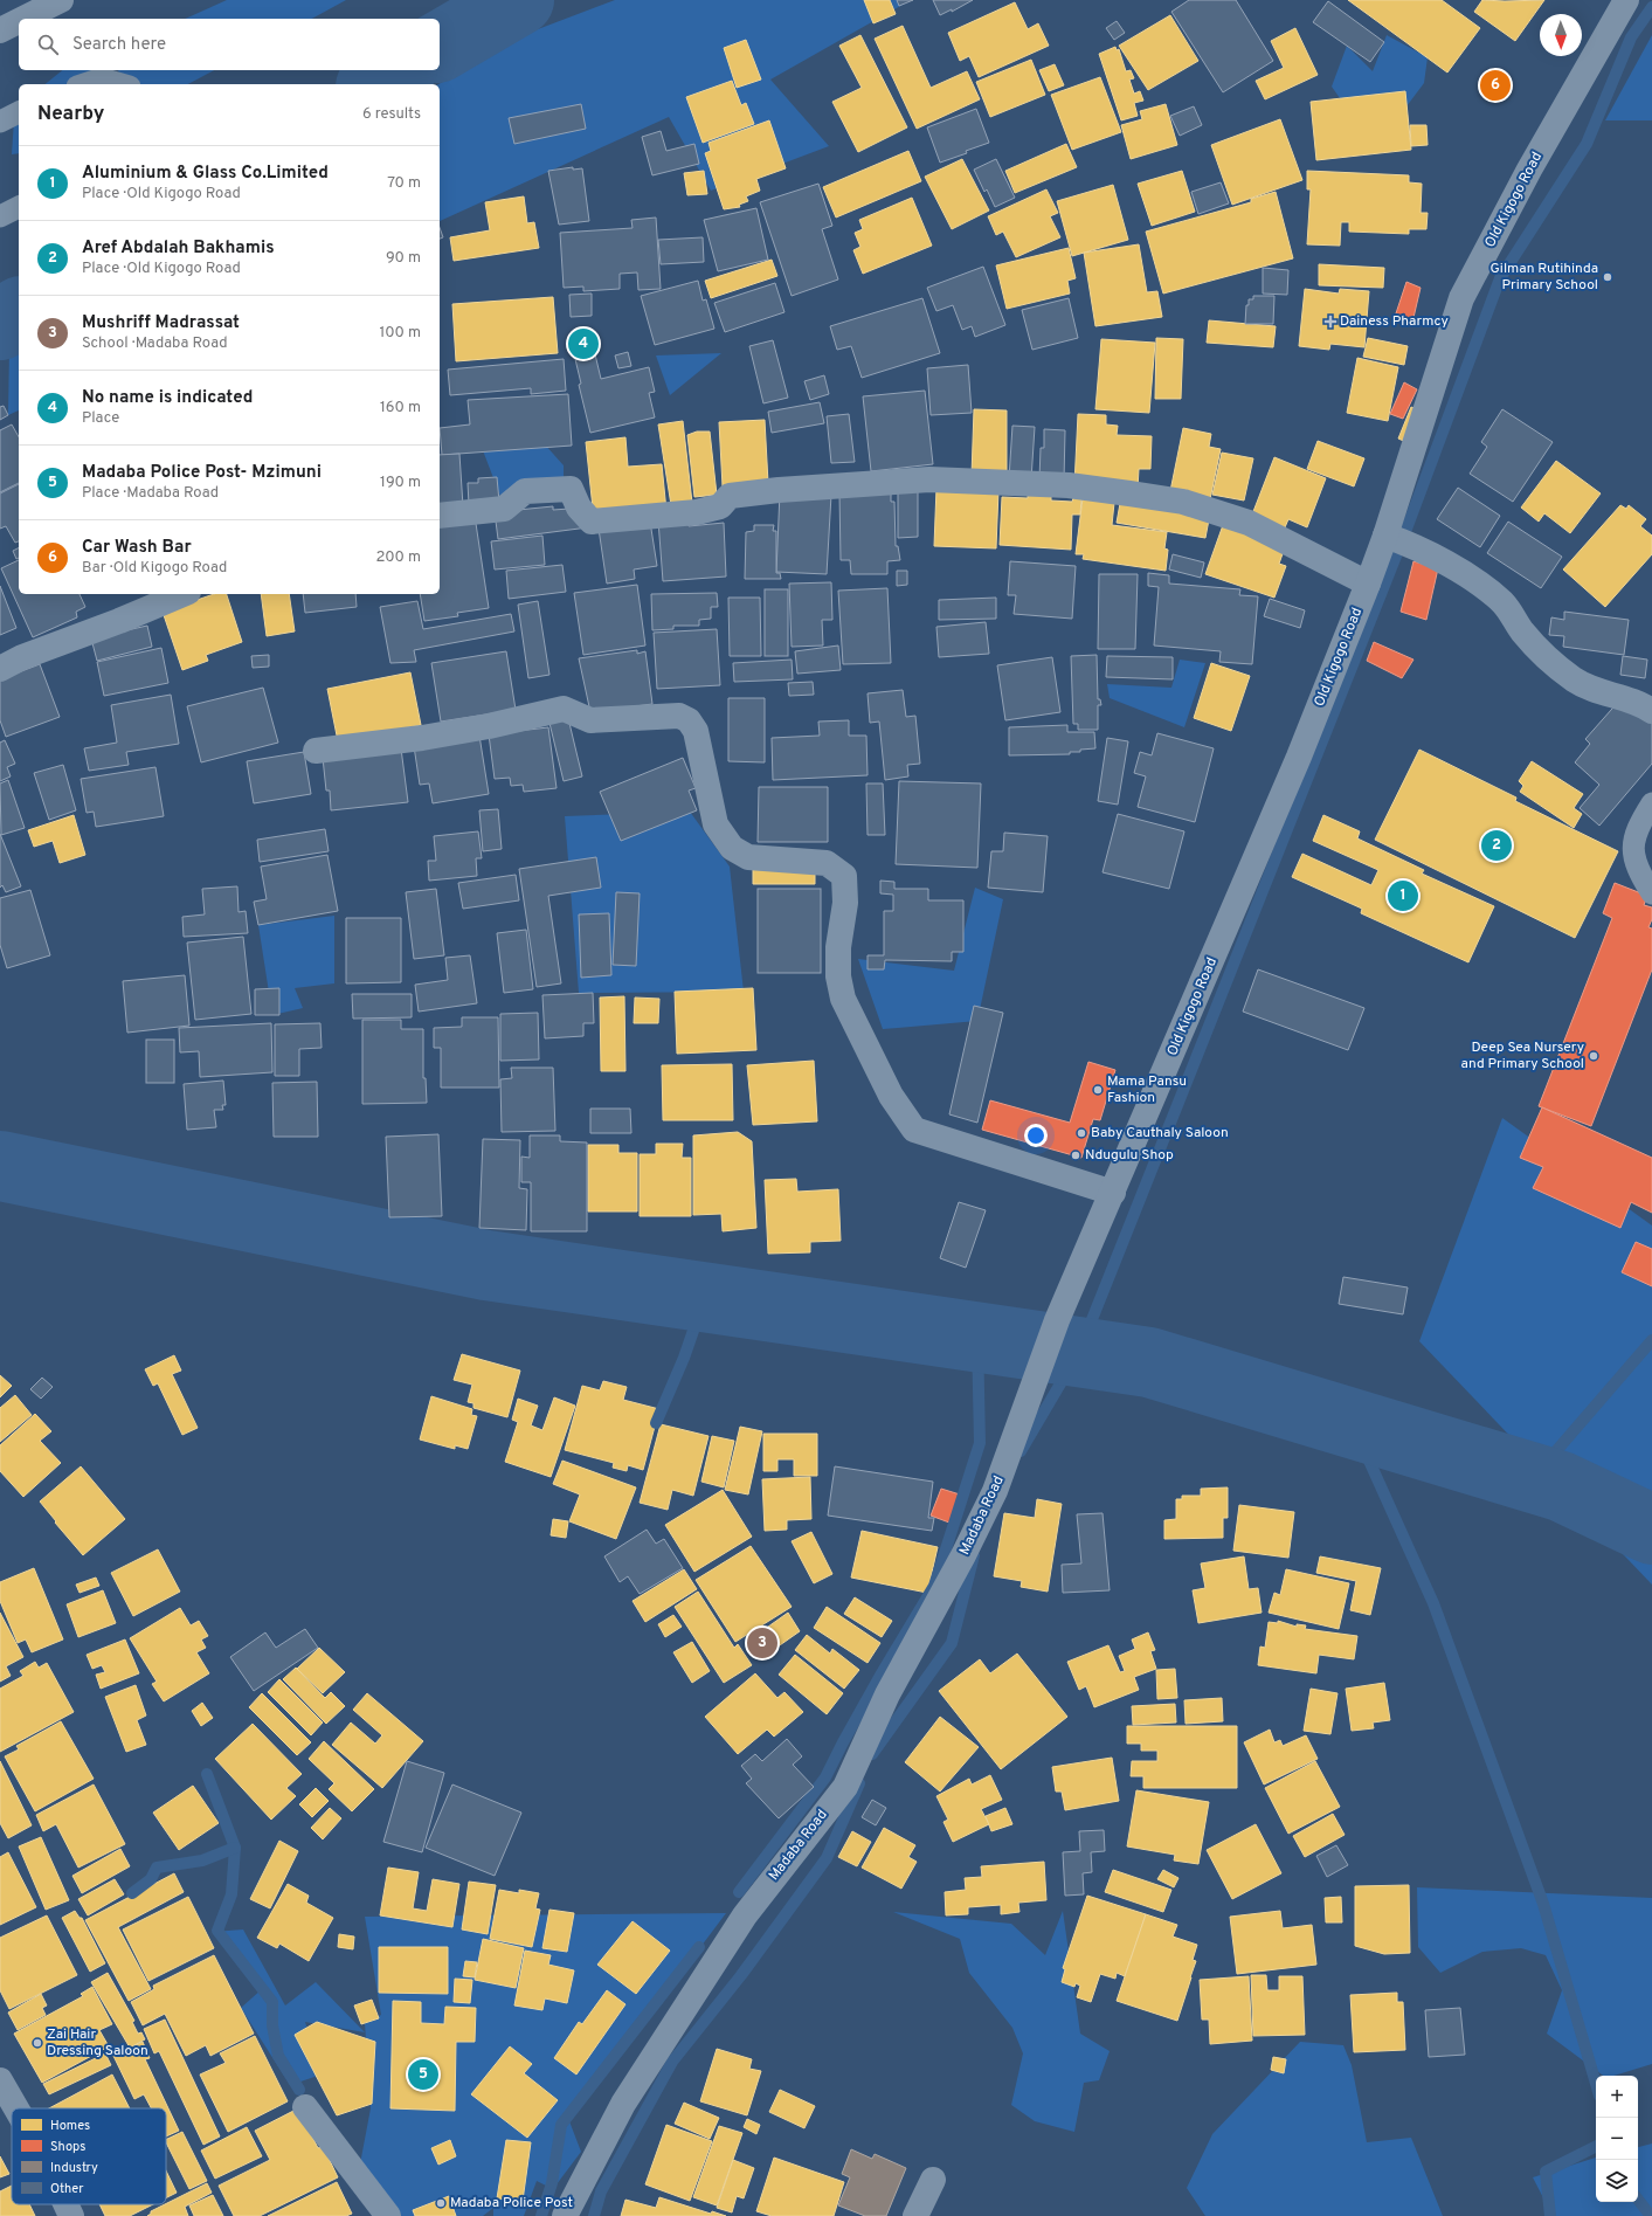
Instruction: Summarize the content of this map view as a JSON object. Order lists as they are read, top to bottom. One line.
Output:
{"streets":{"street":["Old Kigogo Road","Madaba Road"]},"crossings":[["Old Kigogo Road","Madaba Road"]],"places":{"other":["Gilman Rutihinda Primary School","Deep Sea Nursery and Primary School","Mama Pansu Fashion","Baby Cauthaly Saloon","Ndugulu Shop","Zai Hair Dressing Saloon","Madaba Police Post"],"health":["Dainess Pharmcy"]},"legend":["Homes","Shops","Industry","Other"],"north":"bottom","page":{"search":"Search here","pins":["6","4","2","1","3","5"],"heading":["Nearby","6 results"],"list":[{"mark":"1","name":"Aluminium & Glass Co.Limited","note":"Place · Old Kigogo Road","value":"70 m"},{"mark":"2","name":"Aref Abdalah Bakhamis","note":"Place · Old Kigogo Road","value":"90 m"},{"mark":"3","name":"Mushriff Madrassat","note":"School · Madaba Road","value":"100 m"},{"mark":"4","name":"No name is indicated","note":"Place","value":"160 m"},{"mark":"5","name":"Madaba Police Post- Mzimuni","note":"Place · Madaba Road","value":"190 m"},{"mark":"6","name":"Car Wash Bar","note":"Bar · Old Kigogo Road","value":"200 m"}],"map_buttons":["+","−"]}}
